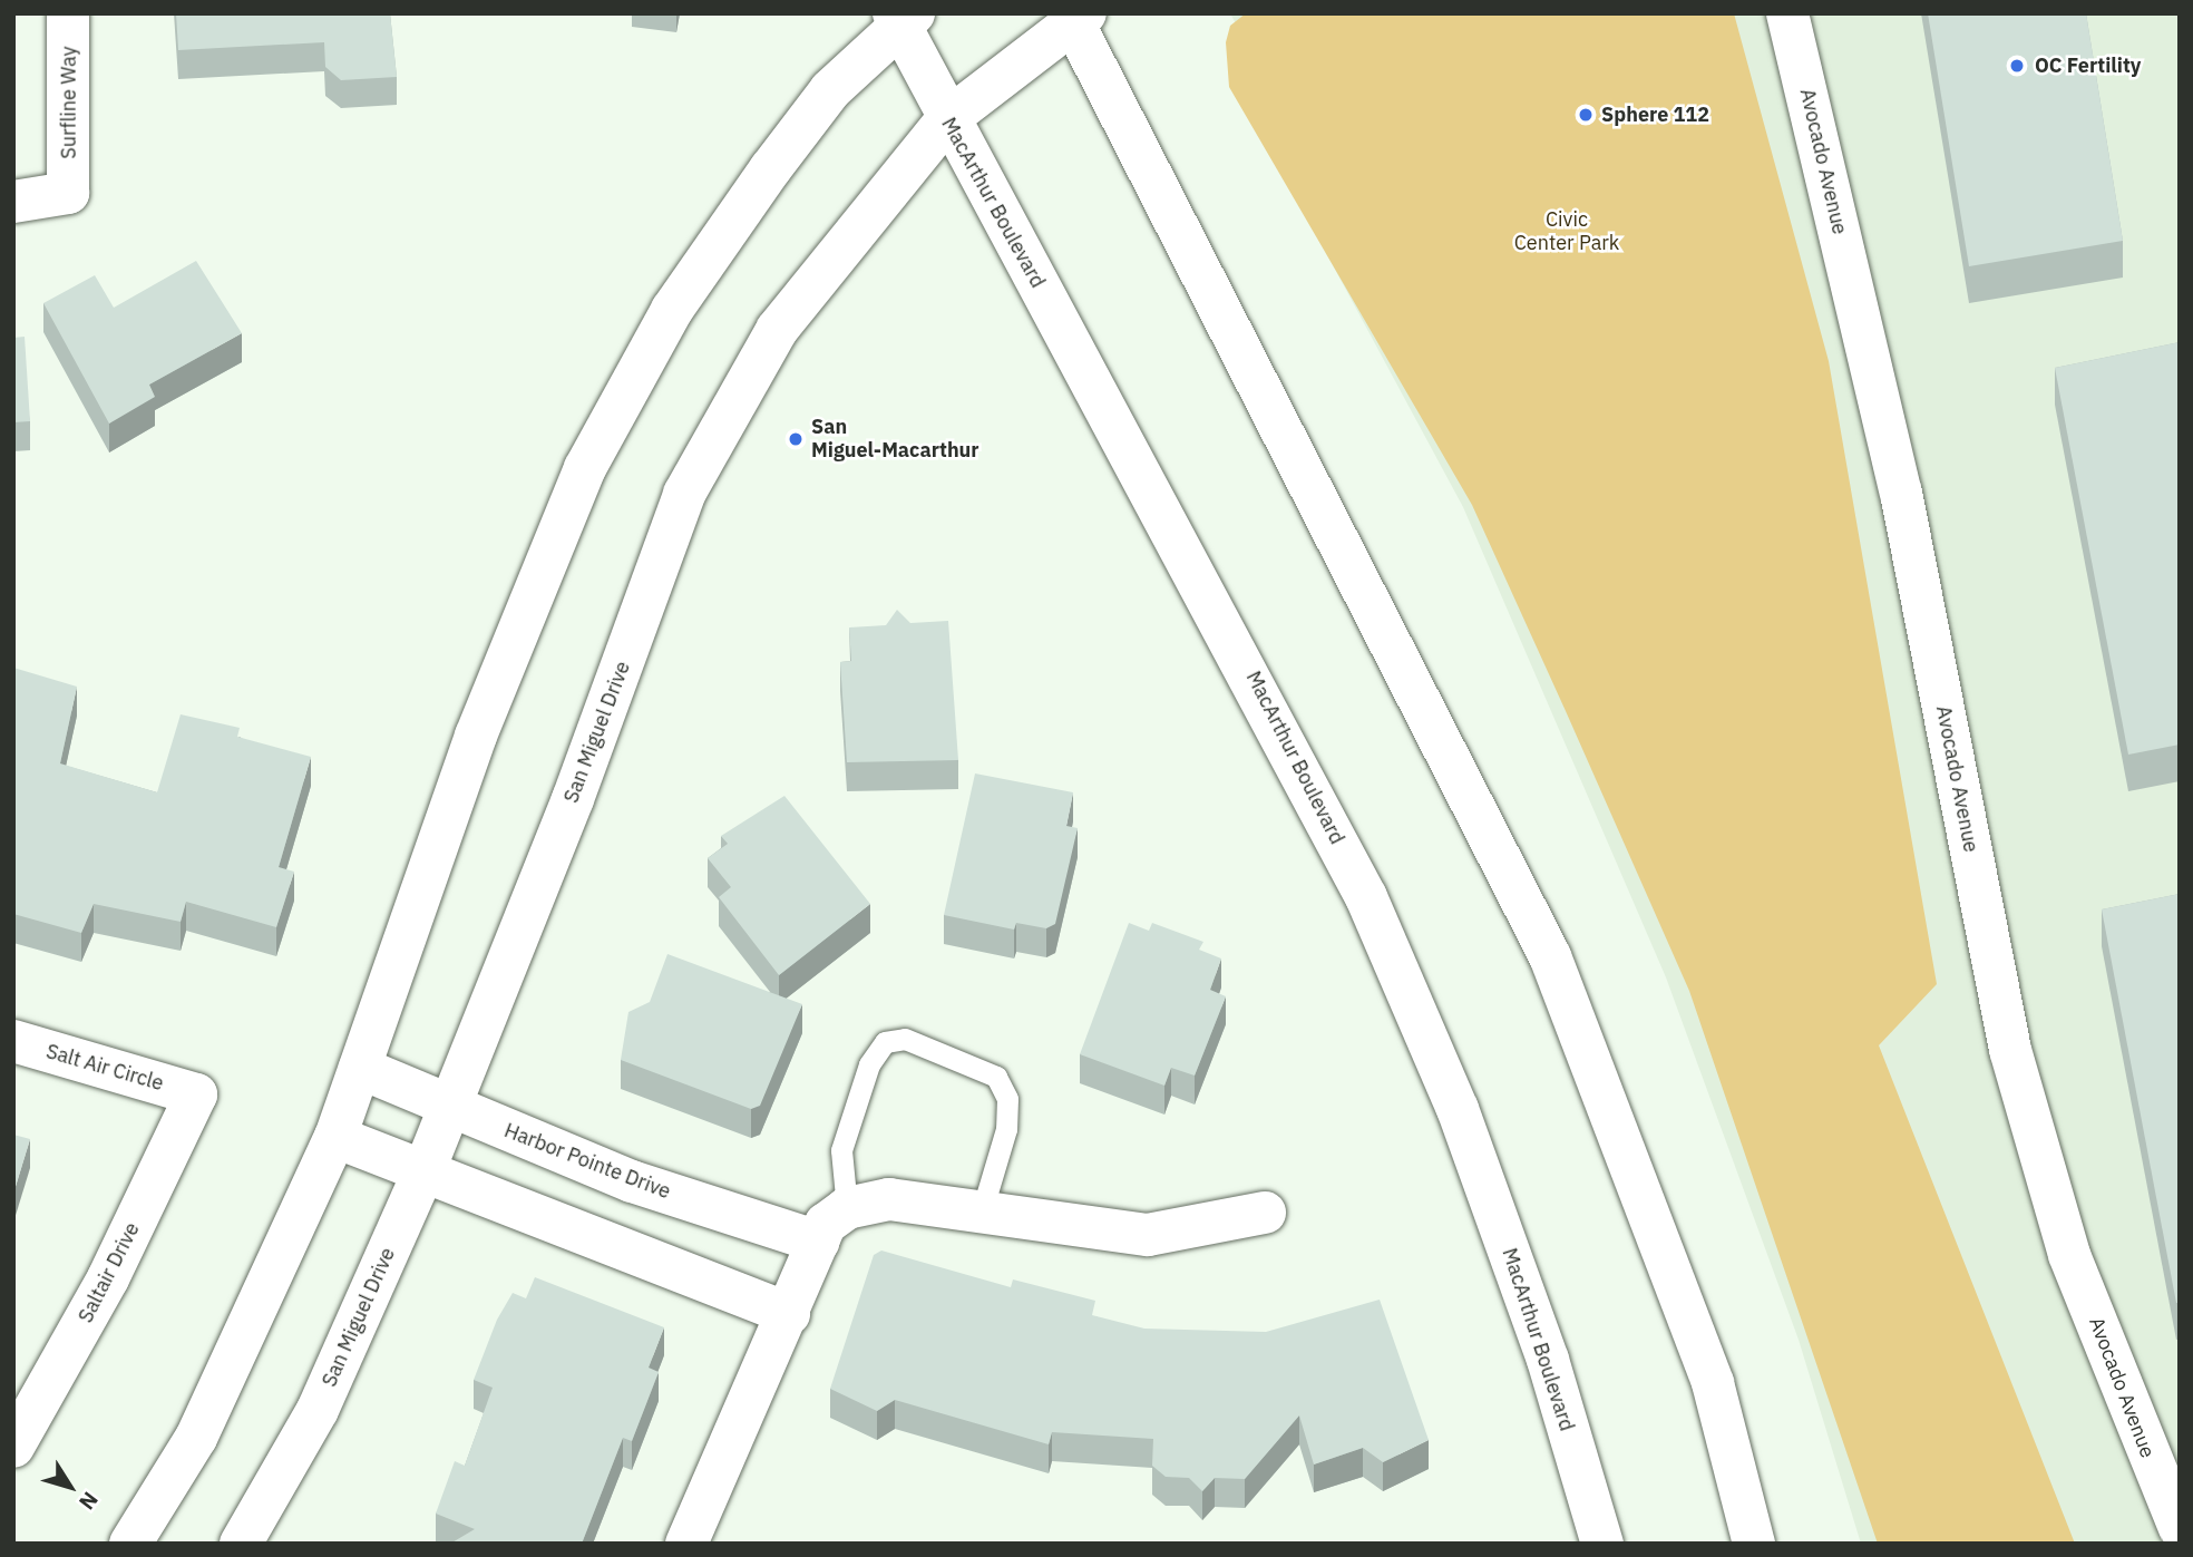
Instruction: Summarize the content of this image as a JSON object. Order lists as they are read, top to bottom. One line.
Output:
{"streets":{"main road":["Surfline Way","Avocado Avenue","MacArthur Boulevard","San Miguel Drive","Salt Air Circle","Harbor Pointe Drive","Saltair Drive"]},"crossings":[["MacArthur Boulevard","San Miguel Drive"],["San Miguel Drive","Harbor Pointe Drive"],["Salt Air Circle","Saltair Drive"]],"parks":["Civic Center Park"],"places":["OC Fertility","Sphere 112","San Miguel-Macarthur"],"north":"bottom right"}
